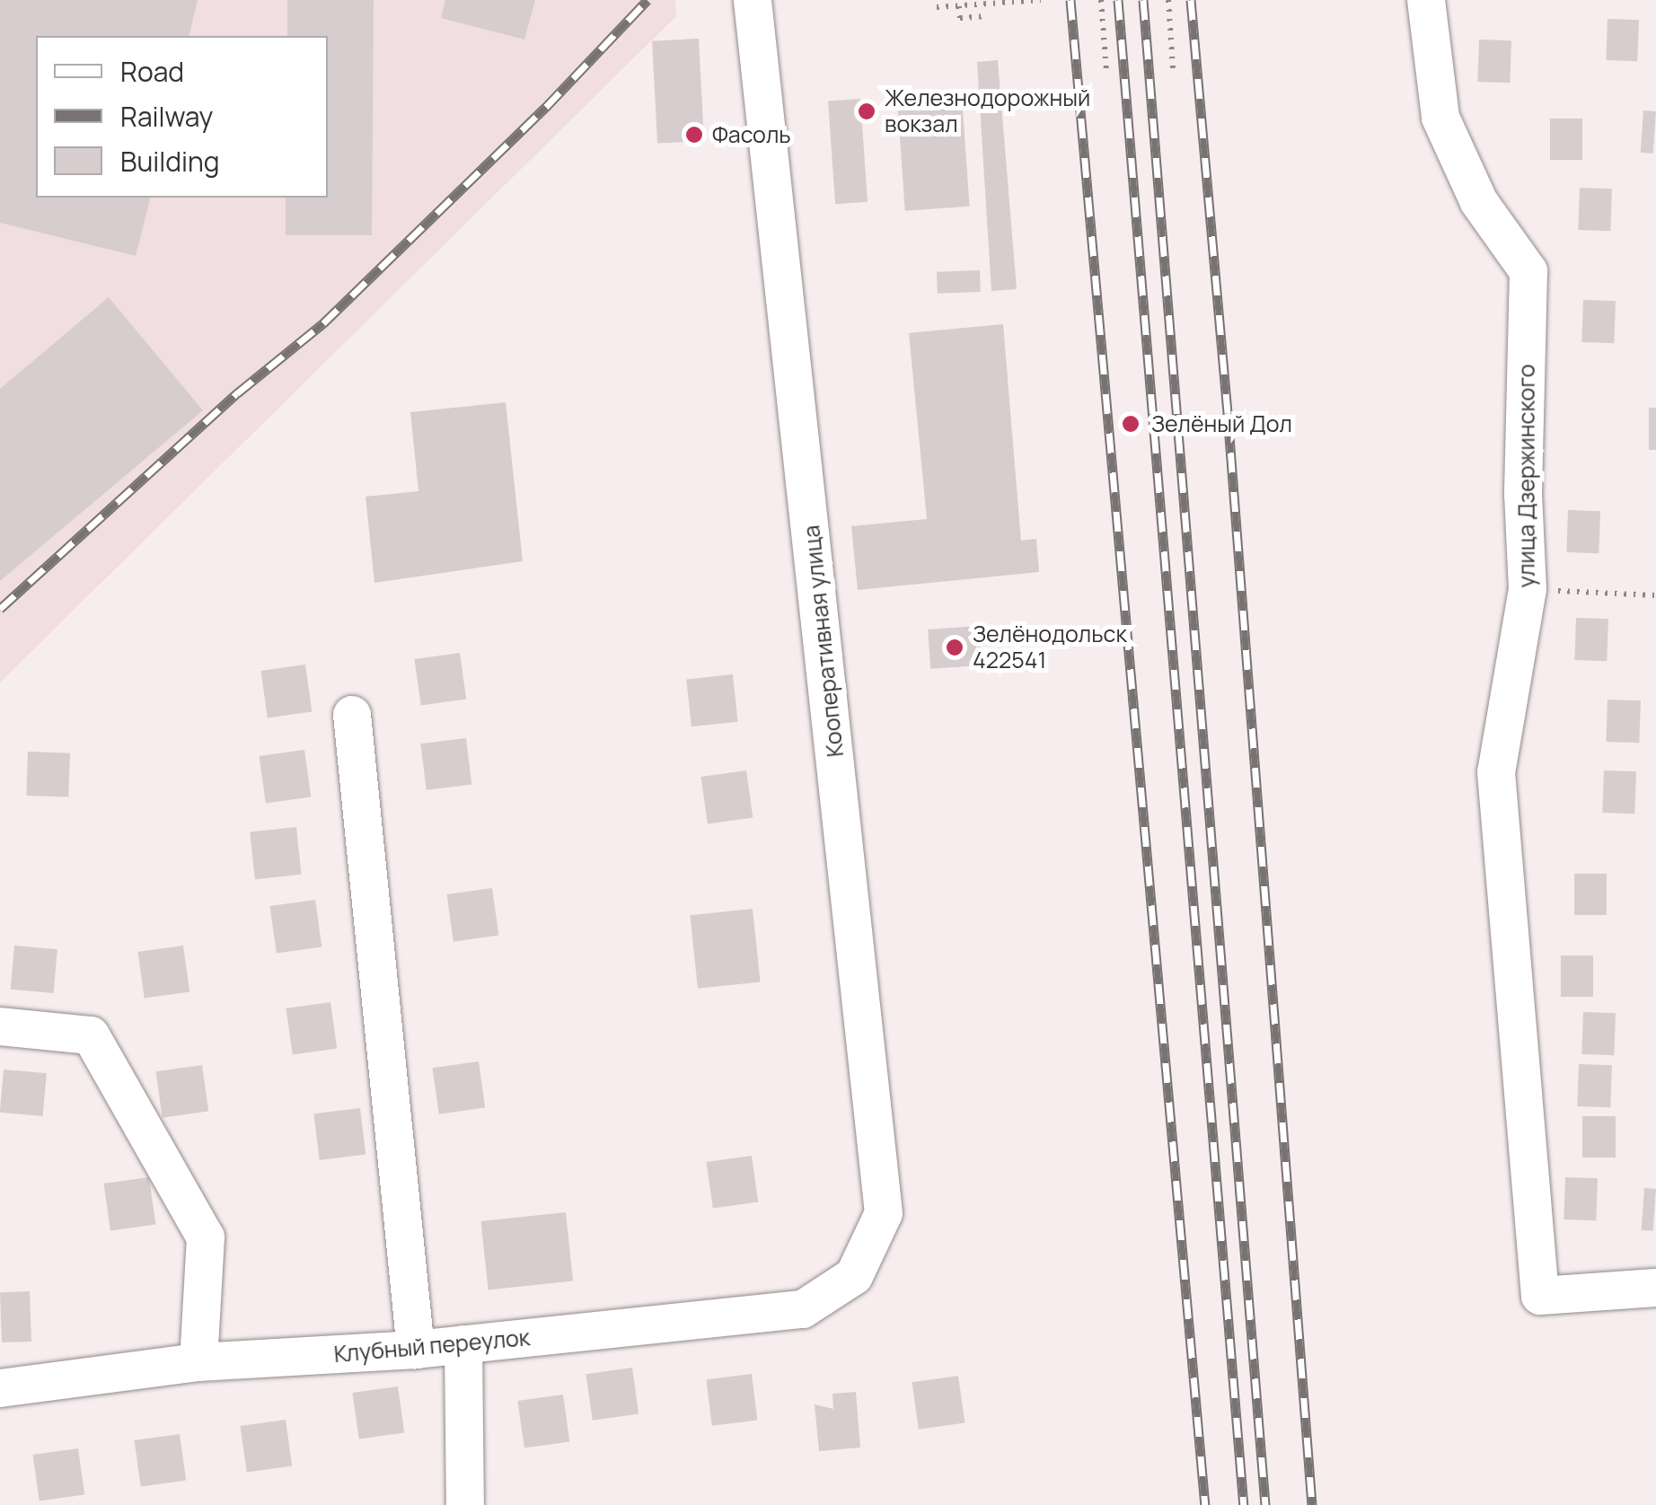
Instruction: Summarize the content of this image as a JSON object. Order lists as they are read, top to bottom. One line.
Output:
{"streets":{"street":["улица Дзержинского","Кооперативная улица","Клубный переулок"]},"crossings":[["Кооперативная улица","Клубный переулок"]],"places":["Железнодорожный вокзал","Фасоль","Зелёный Дол","Зелёнодольск 422541"],"legend":["Road","Railway","Building"]}
